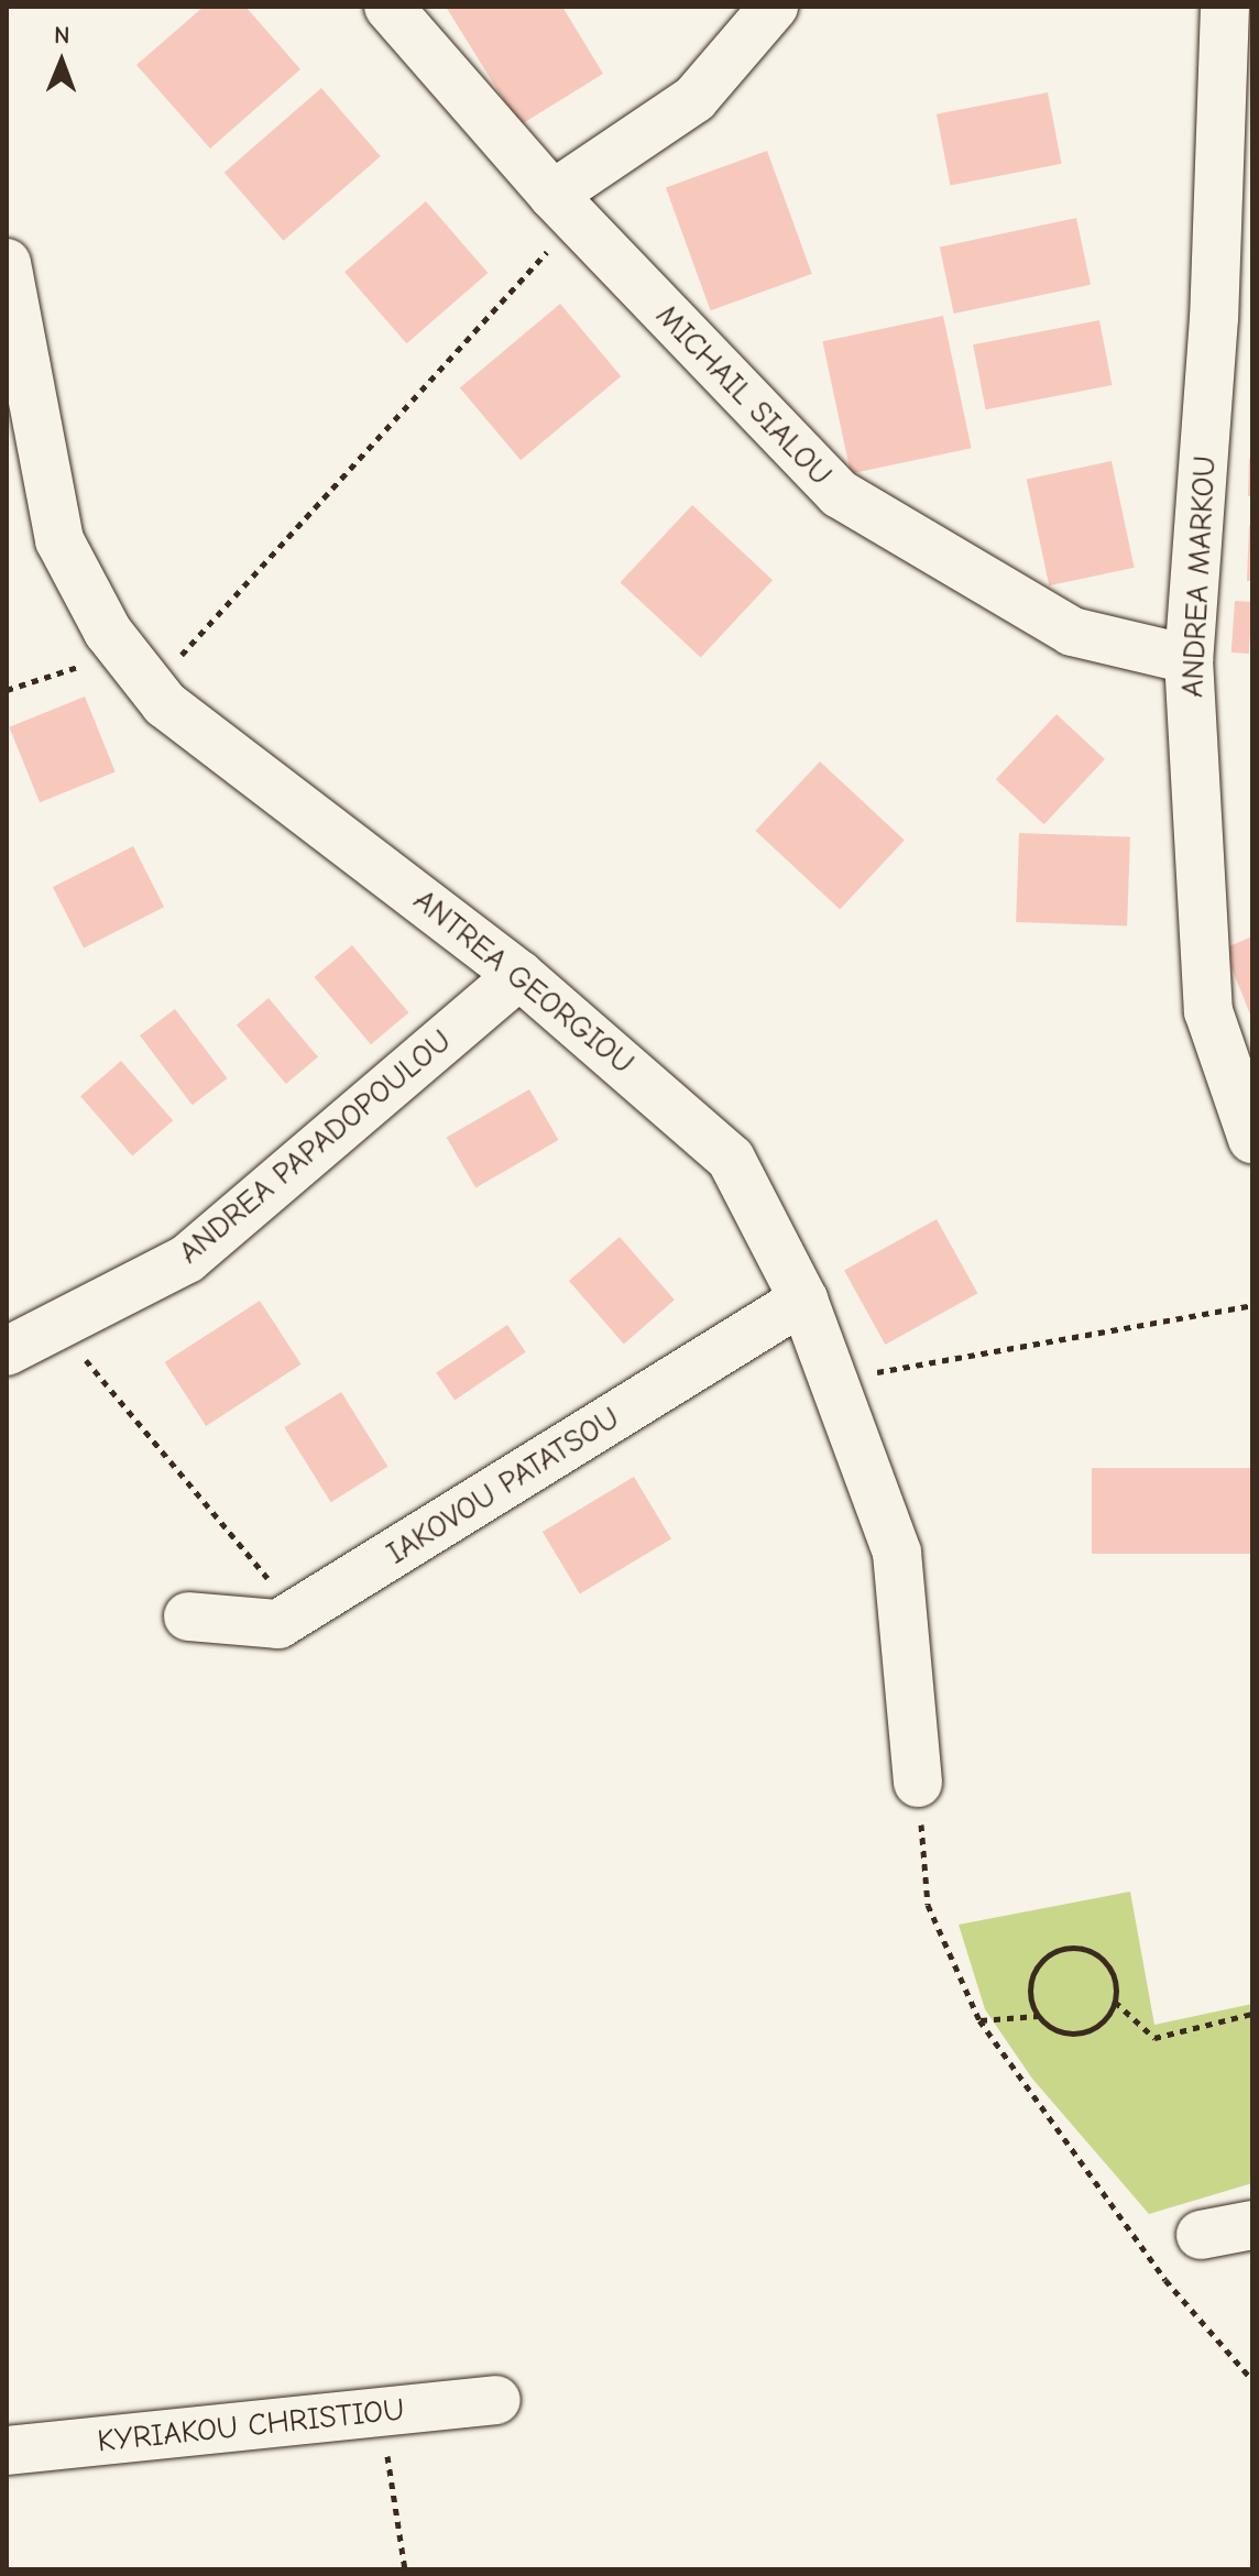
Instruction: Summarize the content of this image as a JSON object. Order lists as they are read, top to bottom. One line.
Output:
{"streets":{"street":["MICHAIL SIALOU","ANDREA MARKOU","ANTREA GEORGIOU","ANDREA PAPADOPOULOU","IAKOVOU PATATSOU","KYRIAKOU CHRISTIOU"]},"crossings":[["MICHAIL SIALOU","ANDREA MARKOU"],["ANTREA GEORGIOU","ANDREA PAPADOPOULOU"],["ANTREA GEORGIOU","IAKOVOU PATATSOU"]],"north":"top"}
